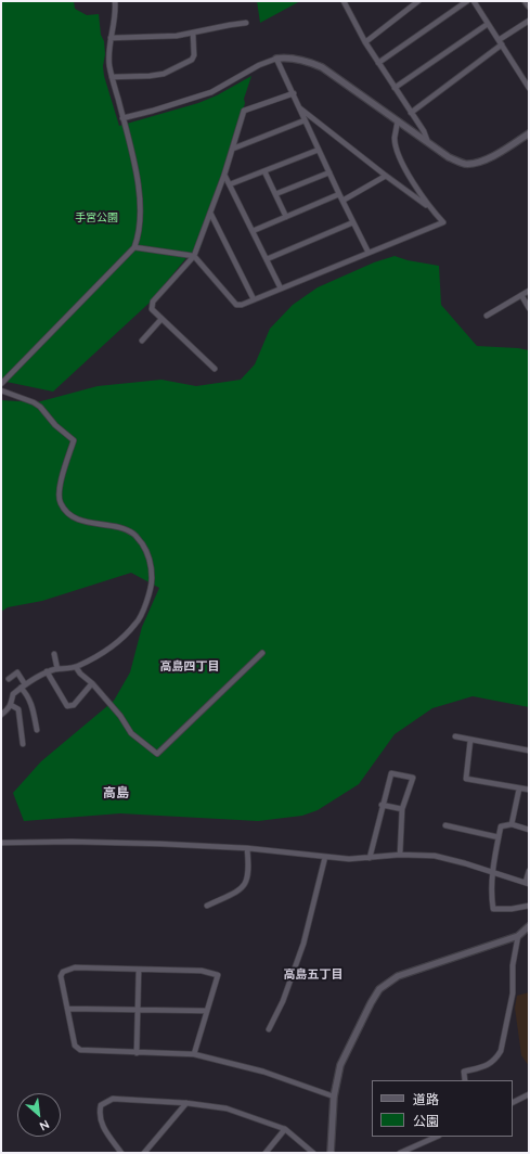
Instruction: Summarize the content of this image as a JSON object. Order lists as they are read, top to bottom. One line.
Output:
{"districts":["高島四丁目","高島","高島五丁目"],"parks":["手宮公園"],"legend":["道路","公園"],"north":"bottom right"}
